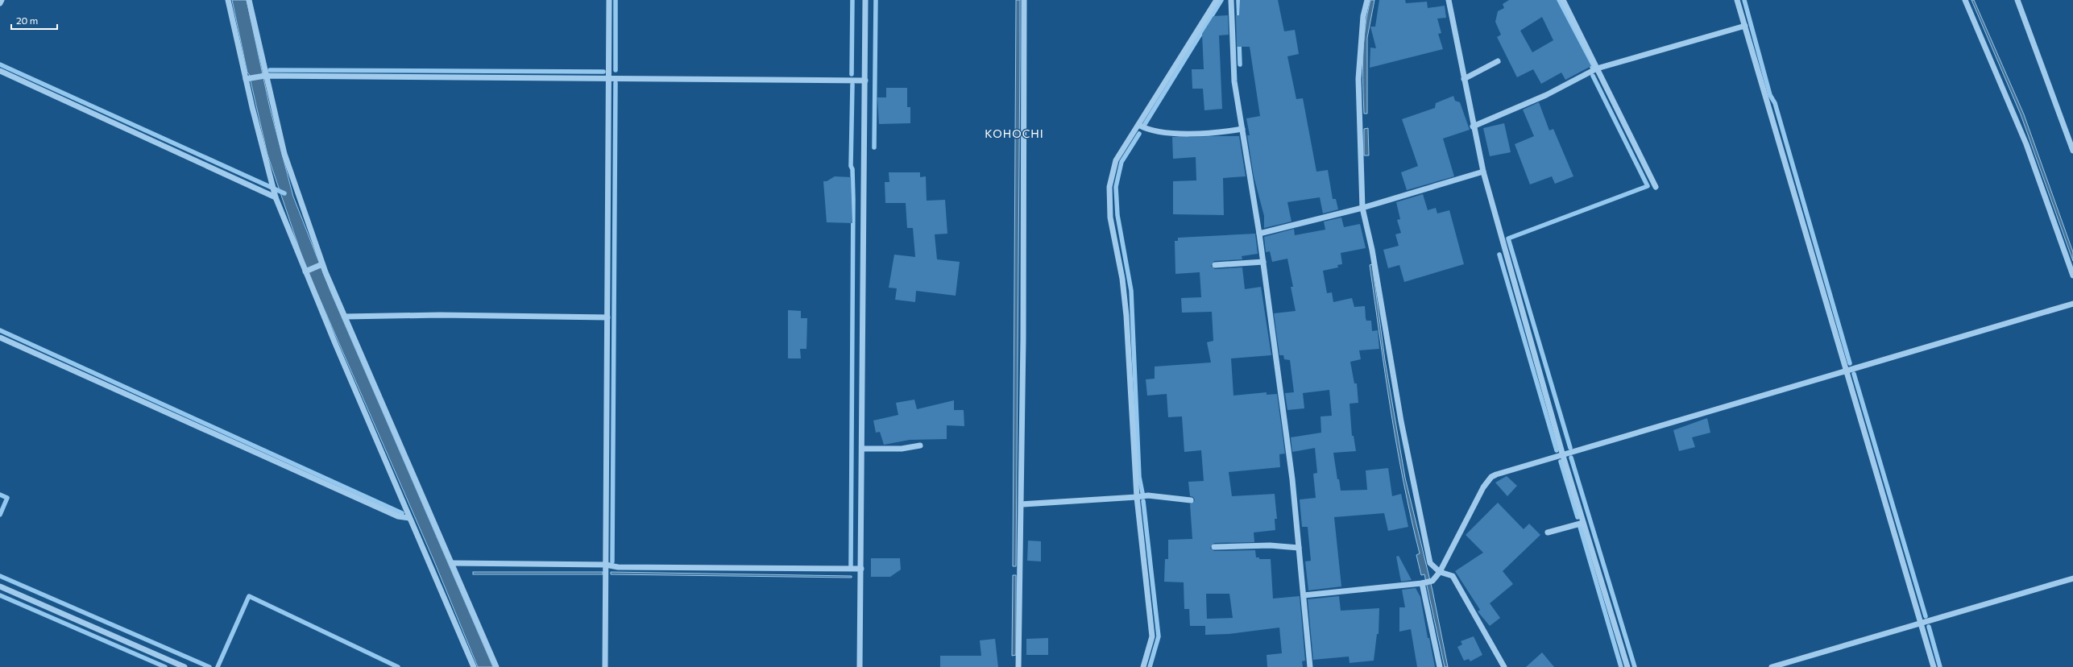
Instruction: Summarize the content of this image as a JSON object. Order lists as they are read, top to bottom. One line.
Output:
{"districts":["KOHOCHI"],"scale_bar":"20 m"}
